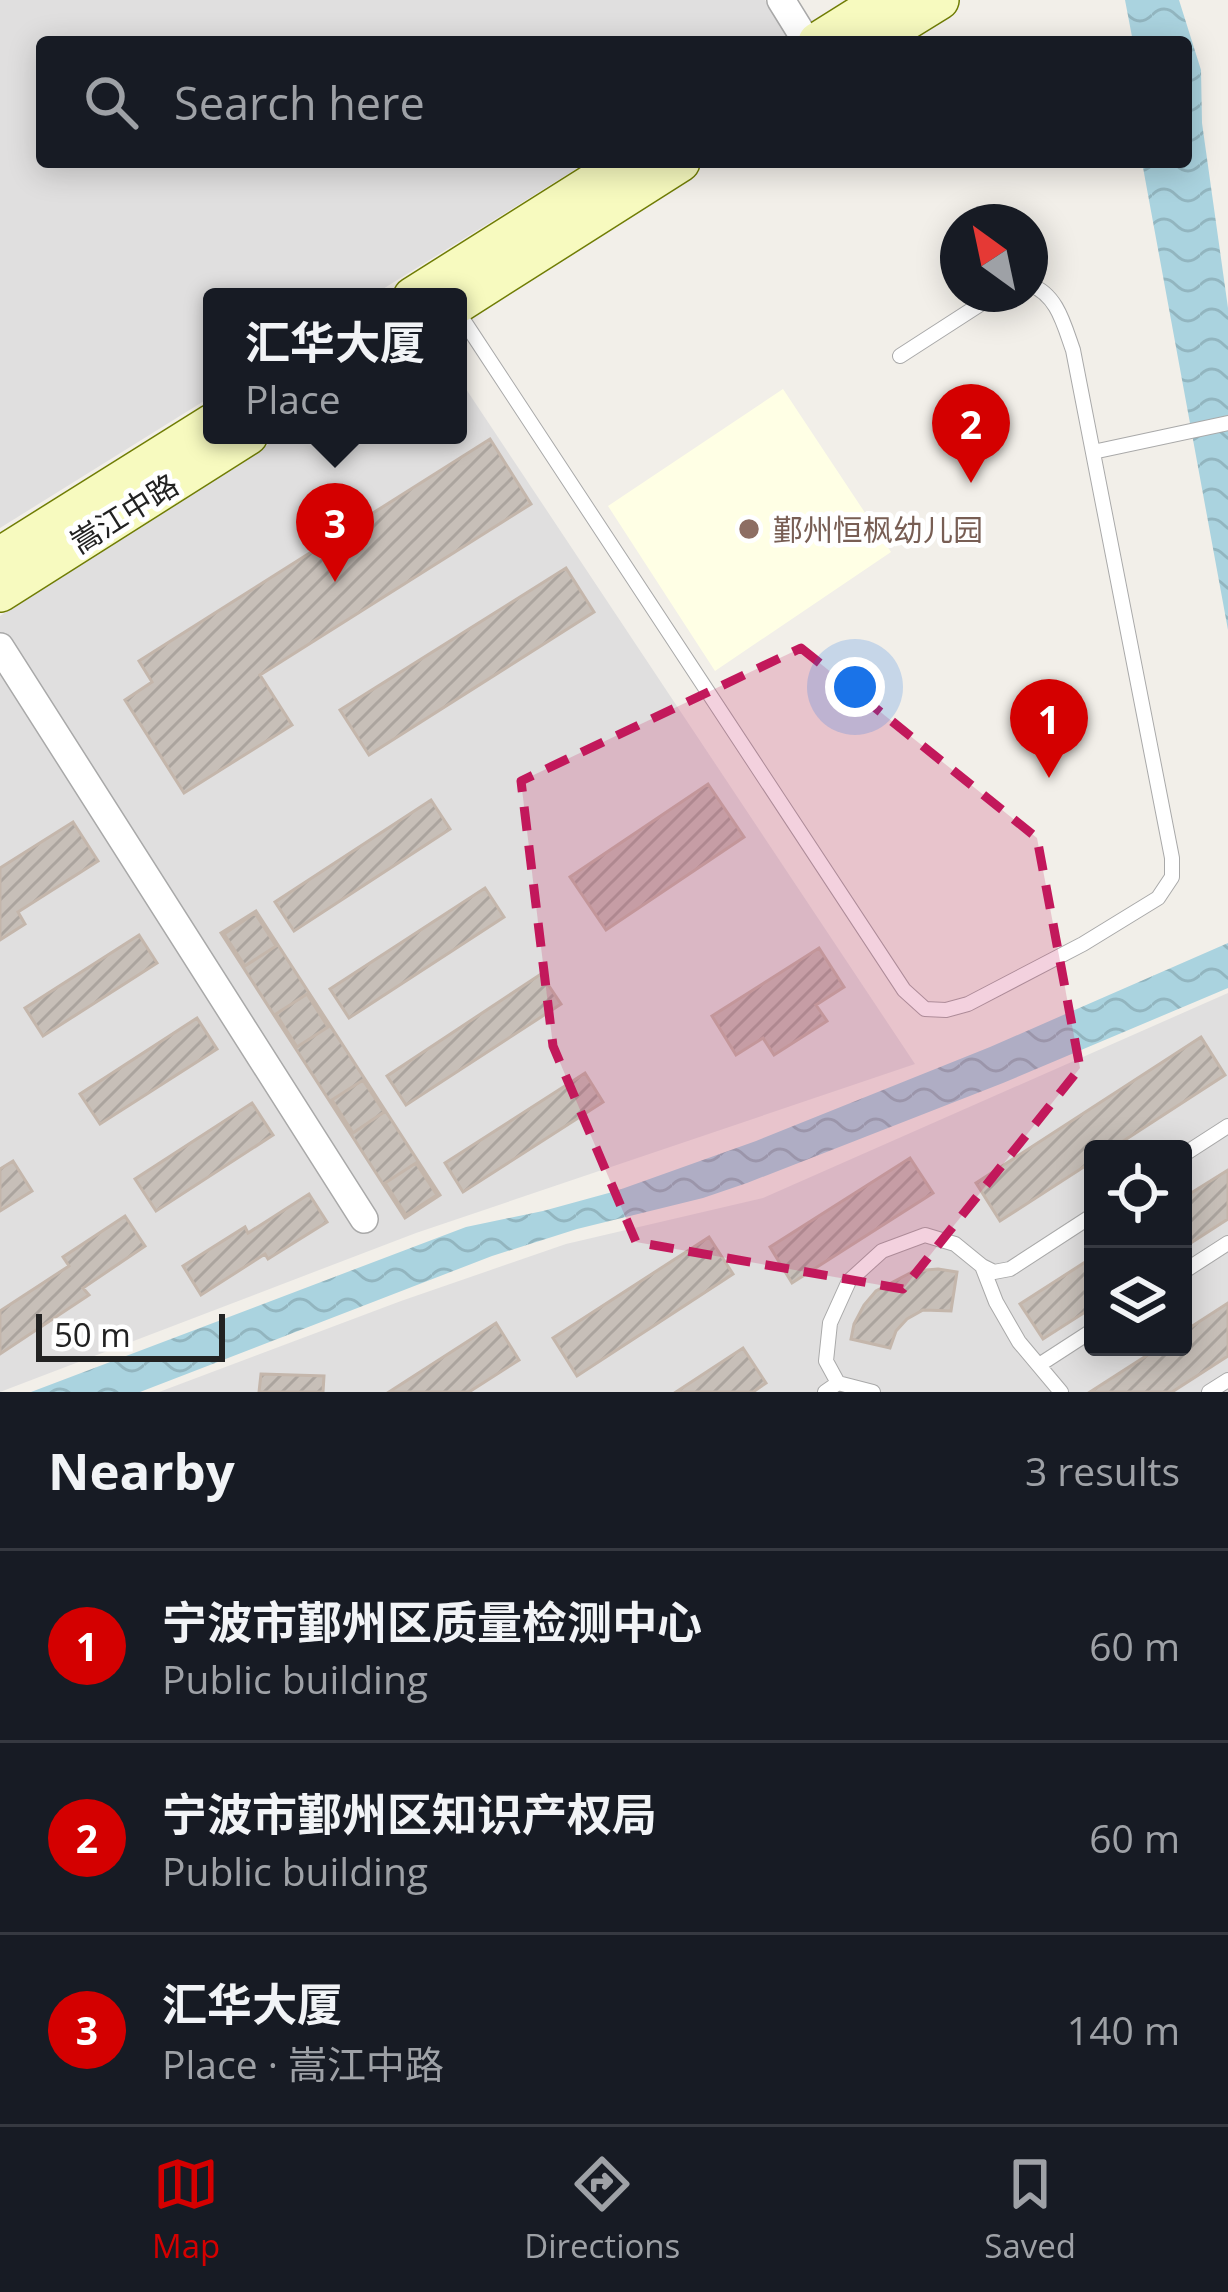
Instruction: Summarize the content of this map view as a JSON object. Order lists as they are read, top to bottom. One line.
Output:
{"streets":{"main road":["嵩江中路"]},"places":["鄞州恒枫幼儿园"],"scale_bar":"50 m","north":"top left","page":{"search":"Search here","popup":["汇华大厦","Place"],"pins":["2","3","1"],"scale":"50 m","heading":["Nearby","3 results"],"list":[{"mark":"1","name":"宁波市鄞州区质量检测中心","note":"Public building","value":"60 m"},{"mark":"2","name":"宁波市鄞州区知识产权局","note":"Public building","value":"60 m"},{"mark":"3","name":"汇华大厦","note":"Place · 嵩江中路","value":"140 m"}],"nav":["Map","Directions","Saved"]}}
